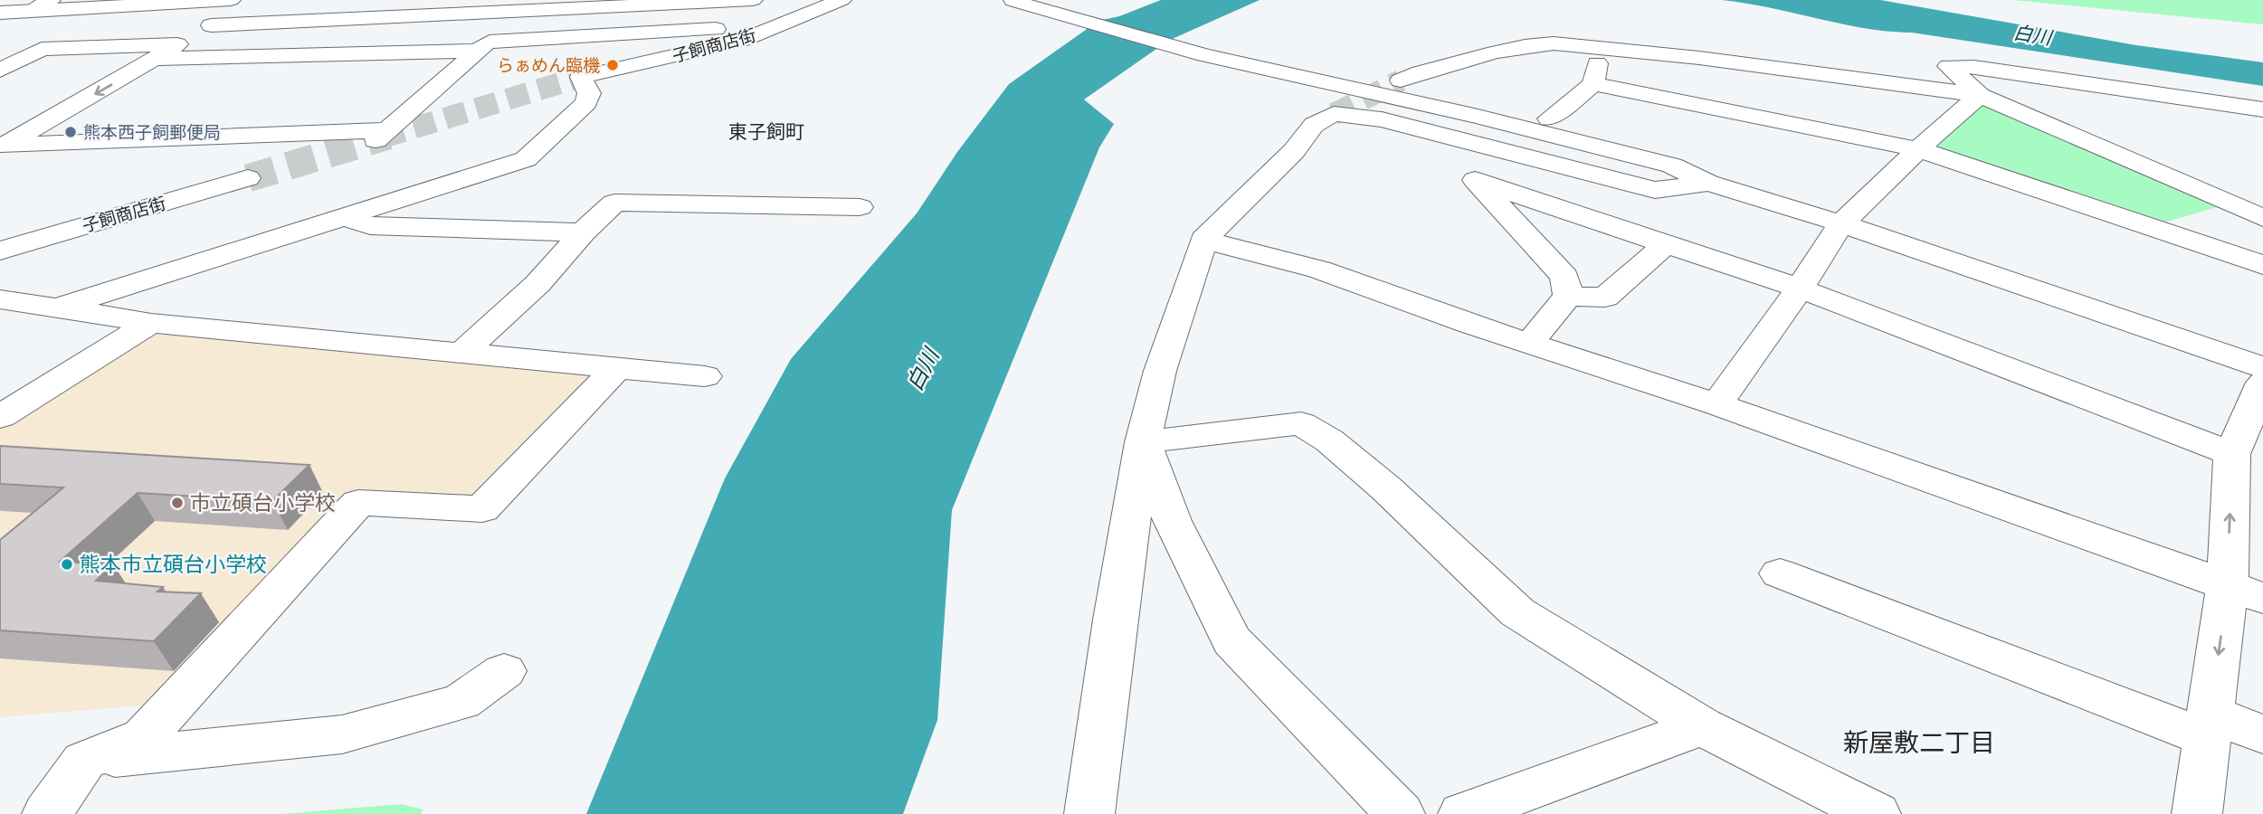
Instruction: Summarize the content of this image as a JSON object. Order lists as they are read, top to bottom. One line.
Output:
{"streets":{"street":["子飼商店街"]},"districts":["東子飼町","新屋敷二丁目"],"water":["白川"],"places":["らぁめん臨機","熊本西子飼郵便局","市立碩台小学校","熊本市立碩台小学校"]}
